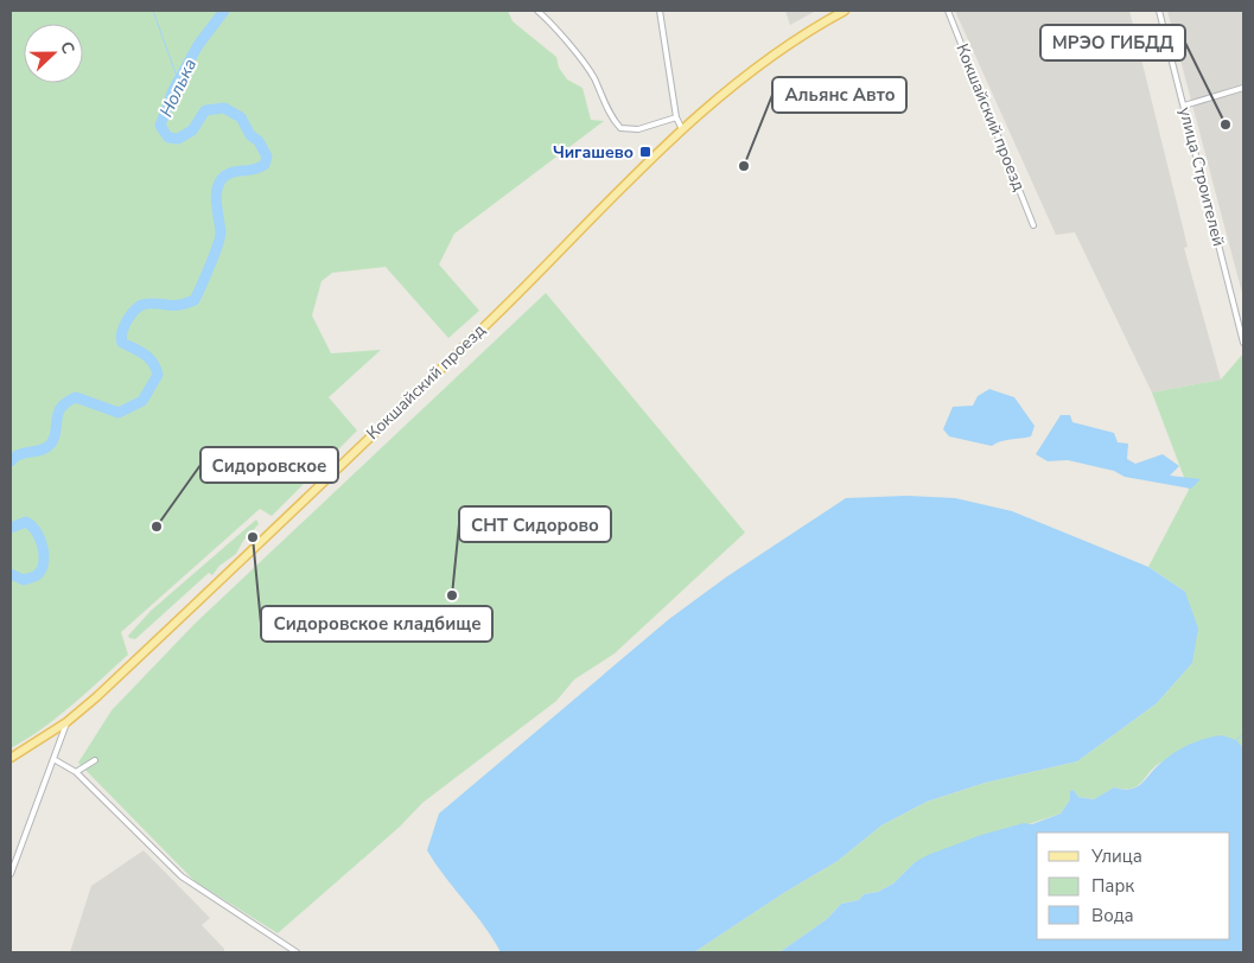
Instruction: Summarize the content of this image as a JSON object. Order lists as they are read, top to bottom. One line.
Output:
{"streets":{"main road":["Кокшайский проезд"],"street":["улица Строителей"]},"water":["Нолька"],"places":{"other":["МРЭО ГИБДД","Альянс Авто","Сидоровское","Сидоровское кладбище","СНТ Сидорово"],"transit":["Чигашево"]},"legend":["Улица","Парк","Вода"],"north":"right"}
